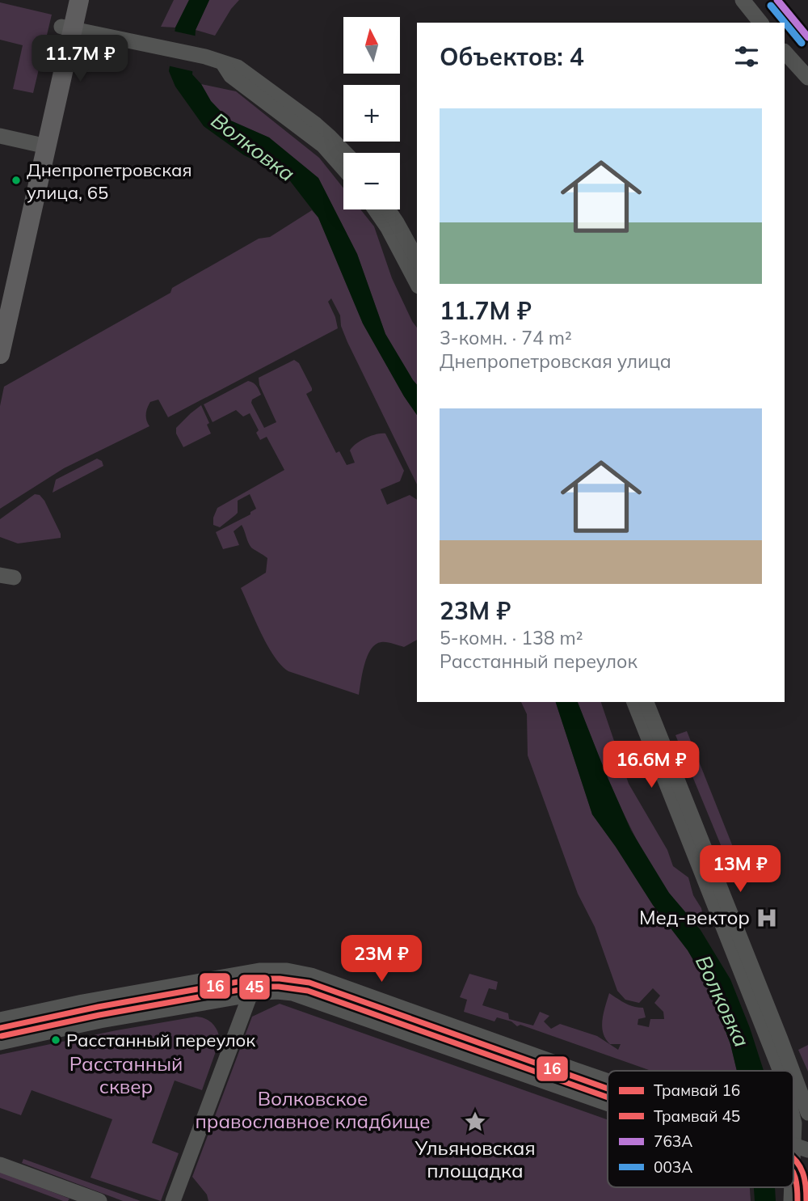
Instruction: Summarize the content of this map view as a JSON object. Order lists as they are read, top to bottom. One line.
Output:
{"water":["Волковка"],"parks":["Расстанный сквер","Волковское православное кладбище"],"places":{"other":["Днепропетровская улица, 65","Расстанный переулок"],"hospital":["Мед-вектор"],"place":["Ульяновская площадка"]},"lines":["transit line 763А","transit line 003А","tram line 16","tram line 45"],"legend":["Трамвай 16","Трамвай 45","763А","003А"],"north":"top","page":{"map_buttons":["+","−"],"heading":"Объектов: 4","price":["11.7M ₽","16.6M ₽","13M ₽","23M ₽"],"list":[{"name":"11.7M ₽","note":"3-комн. · 74 m² · Днепропетровская улица"},{"name":"23M ₽","note":"5-комн. · 138 m² · Расстанный переулок"}]}}
